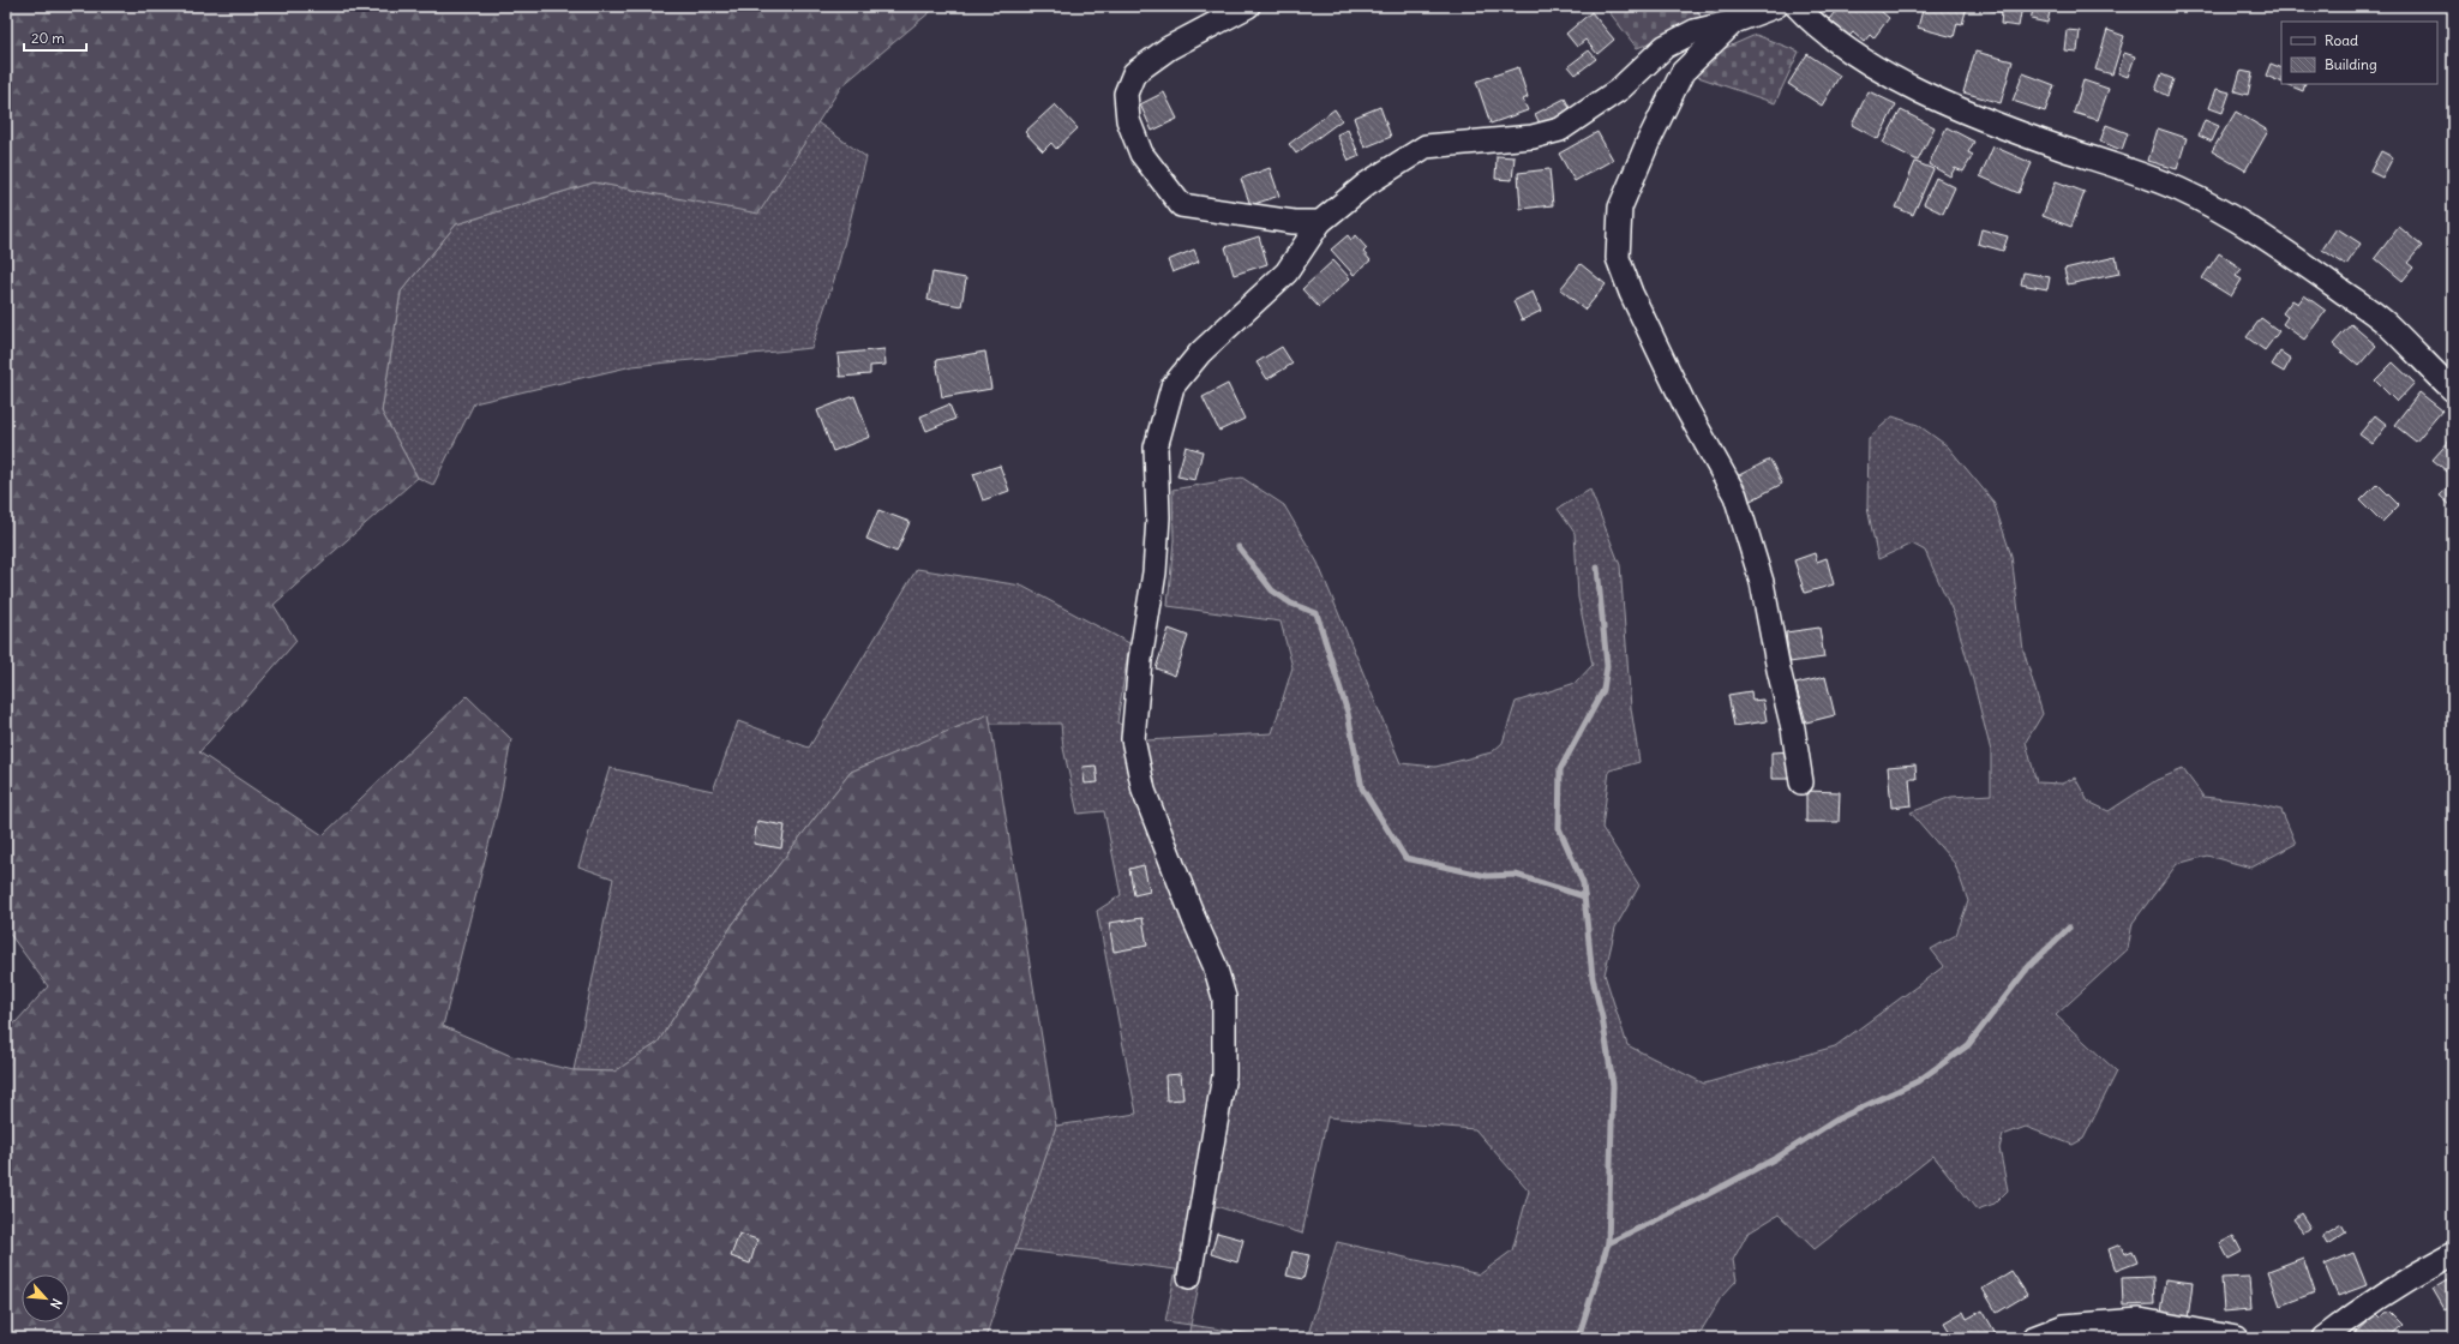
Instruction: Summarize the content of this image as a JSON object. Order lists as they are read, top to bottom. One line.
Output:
{"legend":["Road","Building"],"scale_bar":"20 m","north":"bottom right"}
